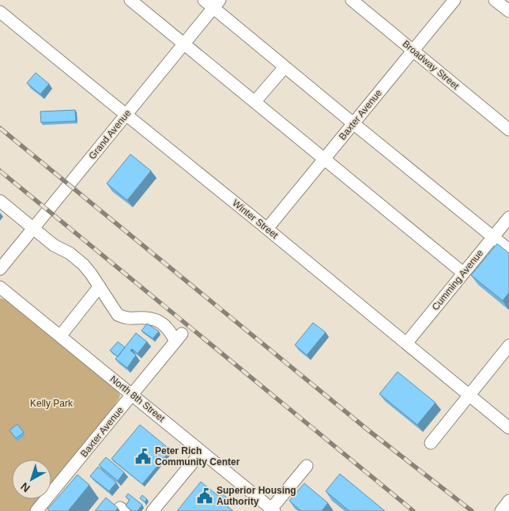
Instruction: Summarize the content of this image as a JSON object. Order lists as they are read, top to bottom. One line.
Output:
{"streets":{"street":["Broadway Street","Baxter Avenue","Grand Avenue","Winter Street","Cumming Avenue","North 8th Street"]},"crossings":[["Broadway Street","Baxter Avenue"],["Baxter Avenue","Winter Street"],["Baxter Avenue","North 8th Street"],["Grand Avenue","Winter Street"],["Winter Street","Cumming Avenue"]],"parks":["Kelly Park"],"places":{"public building":["Peter Rich Community Center","Superior Housing Authority"]},"north":"bottom left"}
